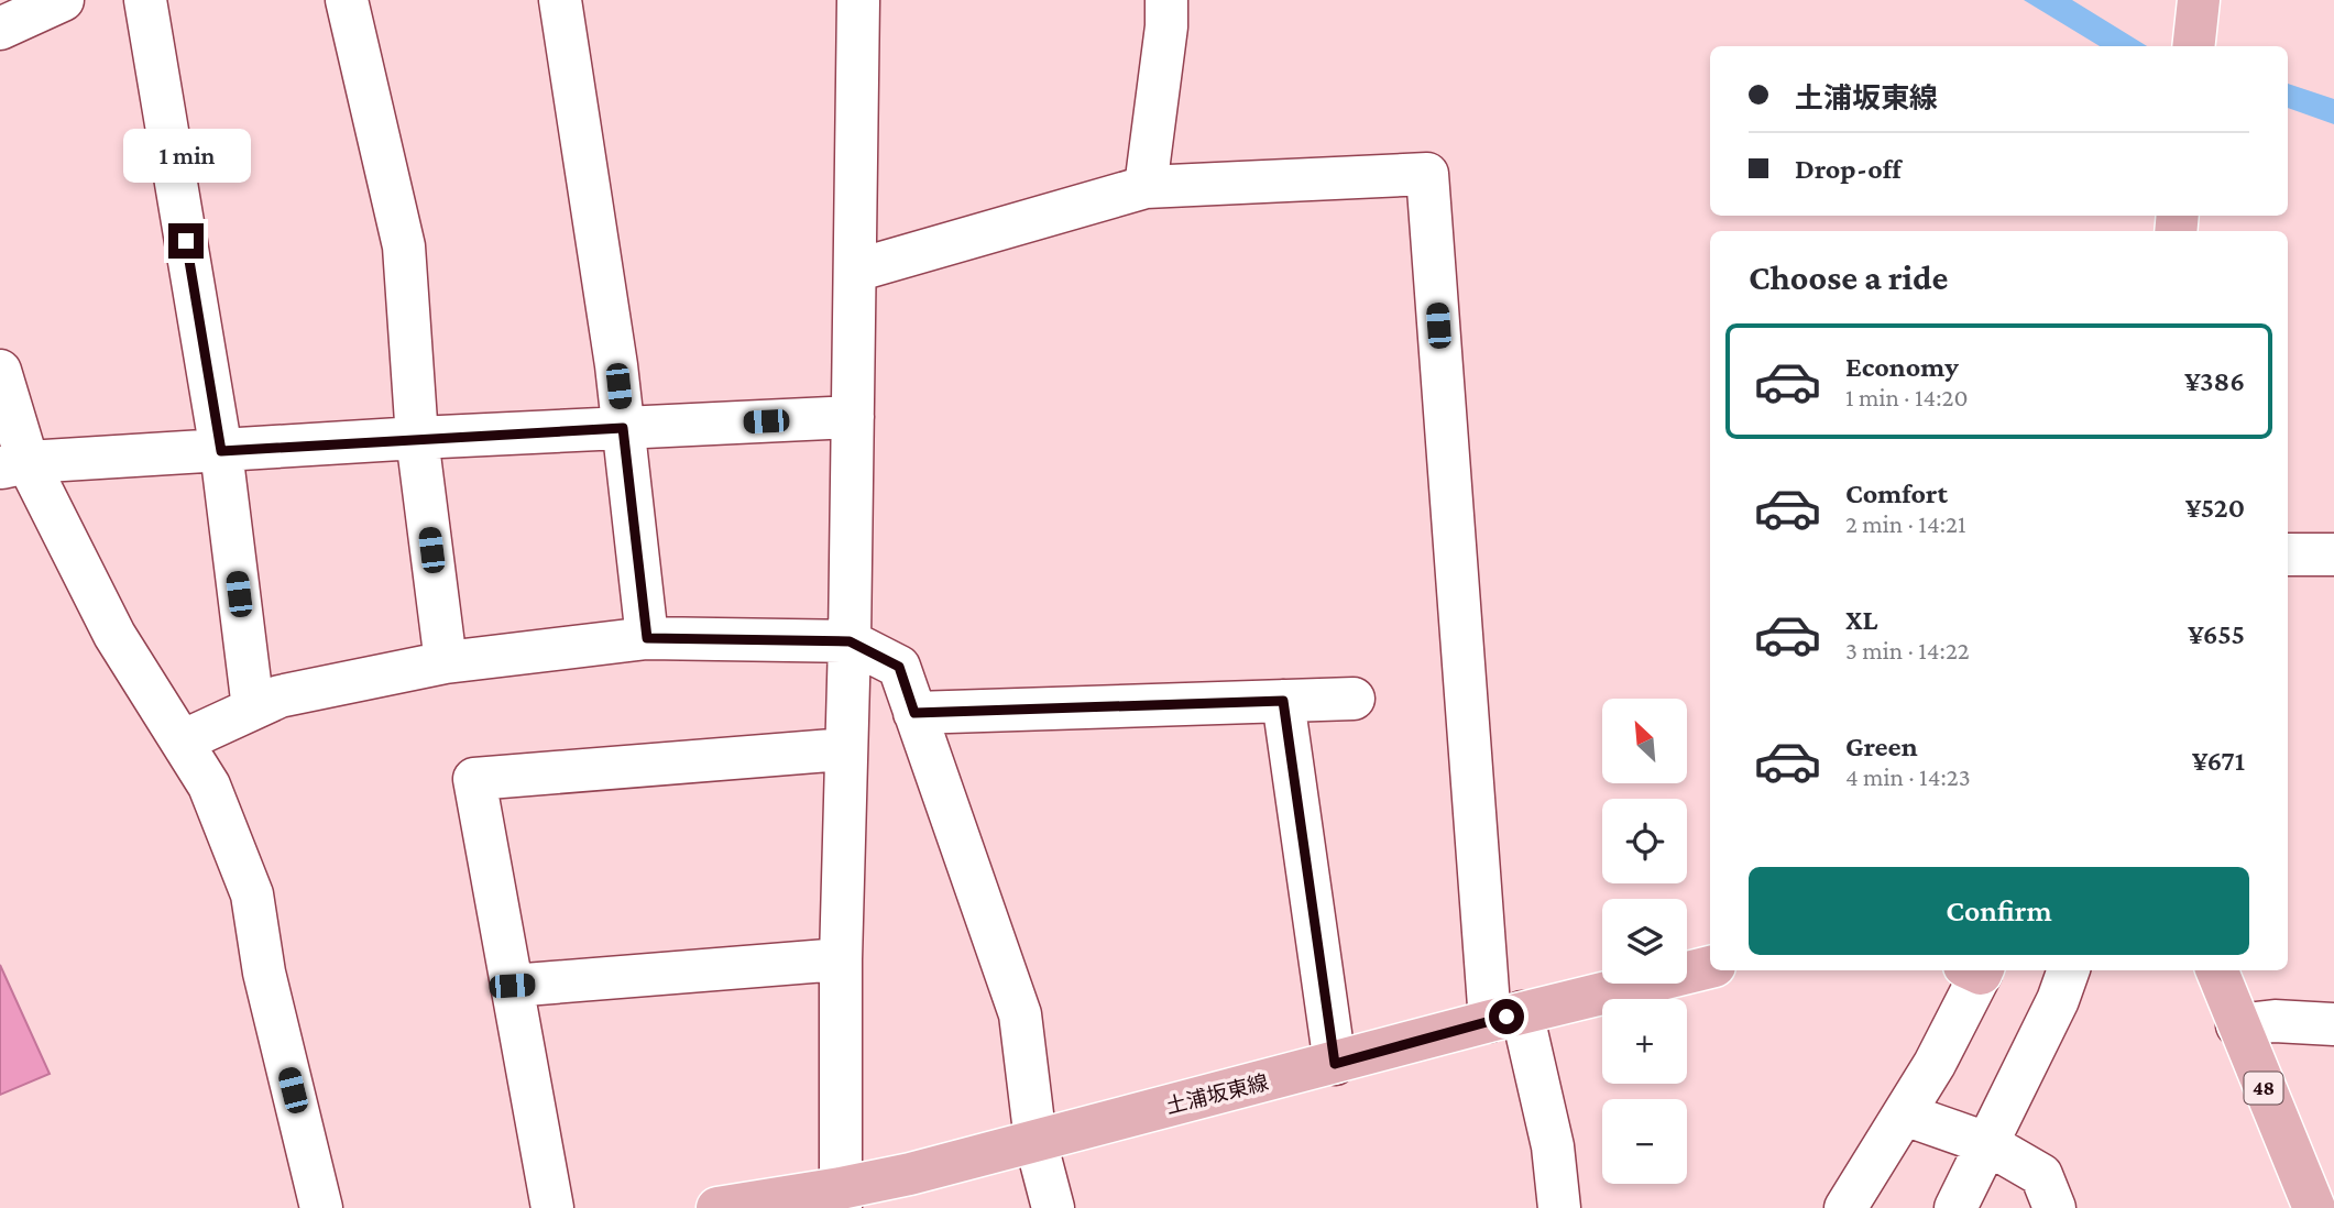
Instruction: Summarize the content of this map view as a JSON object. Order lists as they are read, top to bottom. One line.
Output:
{"streets":{"main road":["48","土浦坂東線"]},"north":"top left","page":{"banner":["土浦坂東線","Drop-off"],"bubble":"1 min","heading":"Choose a ride","list":[{"name":"Economy","note":"1 min · 14:20","value":"¥386"},{"name":"Comfort","note":"2 min · 14:21","value":"¥520"},{"name":"XL","note":"3 min · 14:22","value":"¥655"},{"name":"Green","note":"4 min · 14:23","value":"¥671"}],"map_buttons":["+","−"],"buttons":"Confirm"}}
